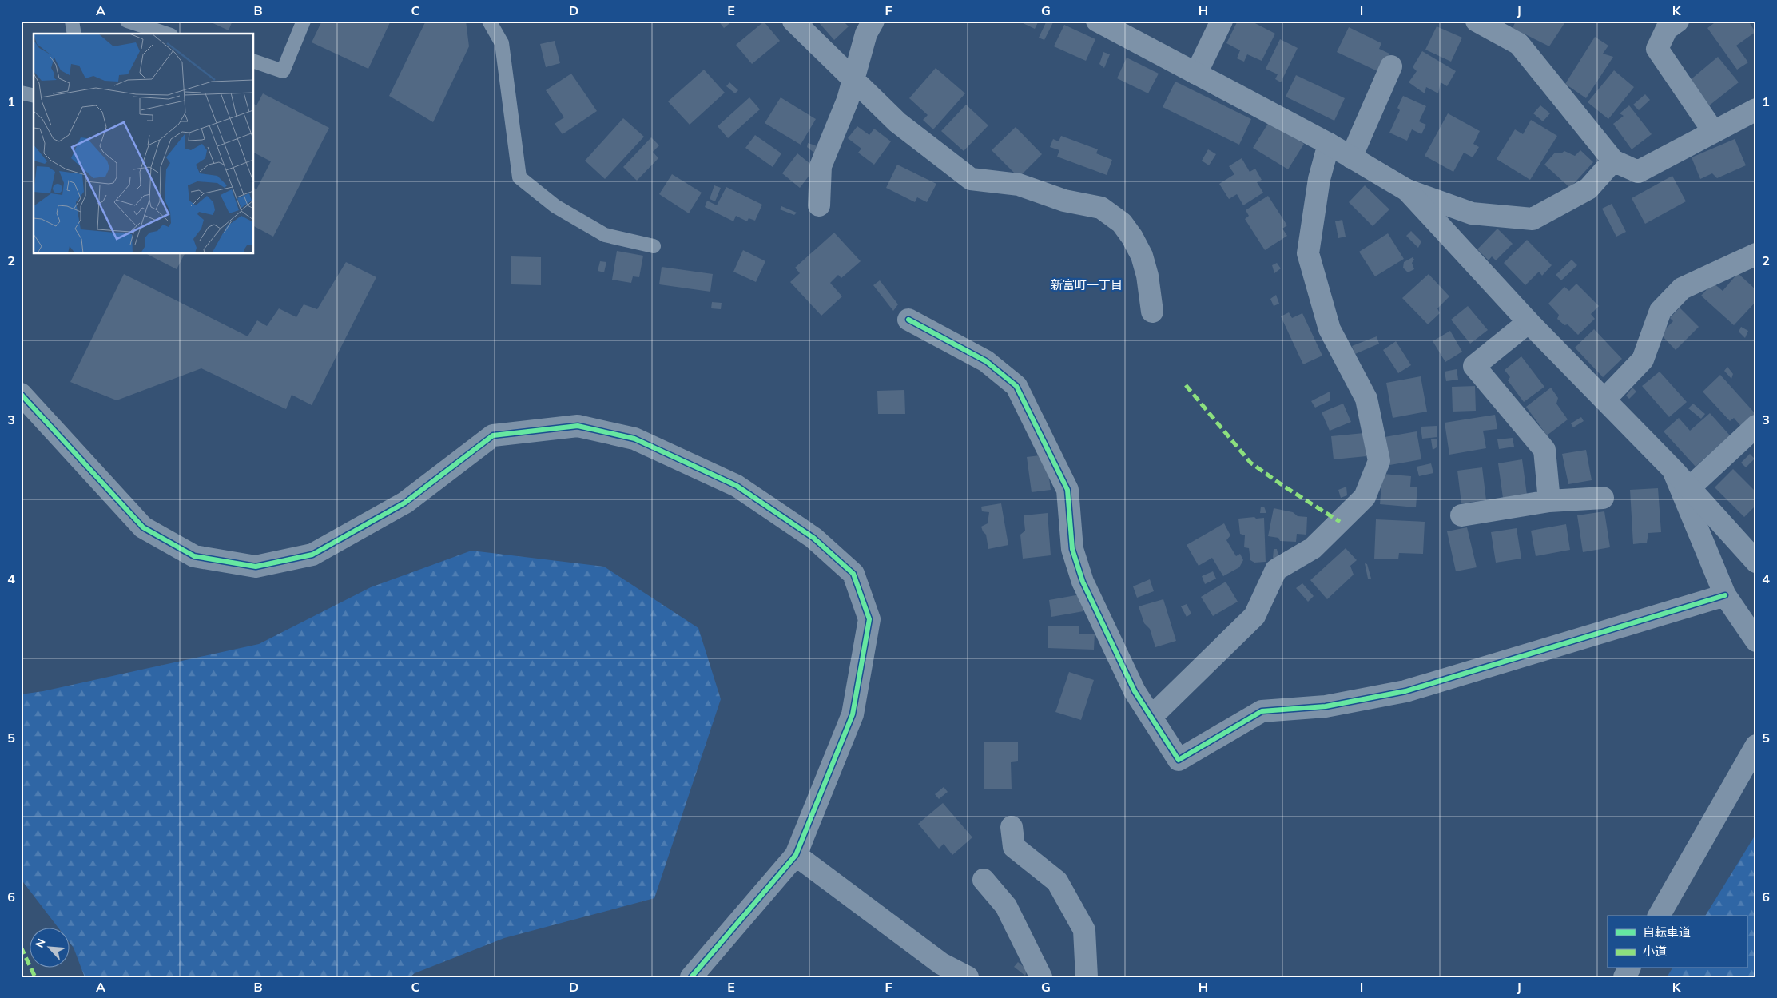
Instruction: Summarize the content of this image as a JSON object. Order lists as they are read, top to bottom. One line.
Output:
{"districts":["新富町一丁目"],"legend":["自転車道","小道"],"north":"top left","grid":{"columns":["A","B","C","D","E","F","G","H","I","J","K"],"rows":["1","2","3","4","5","6"]}}
